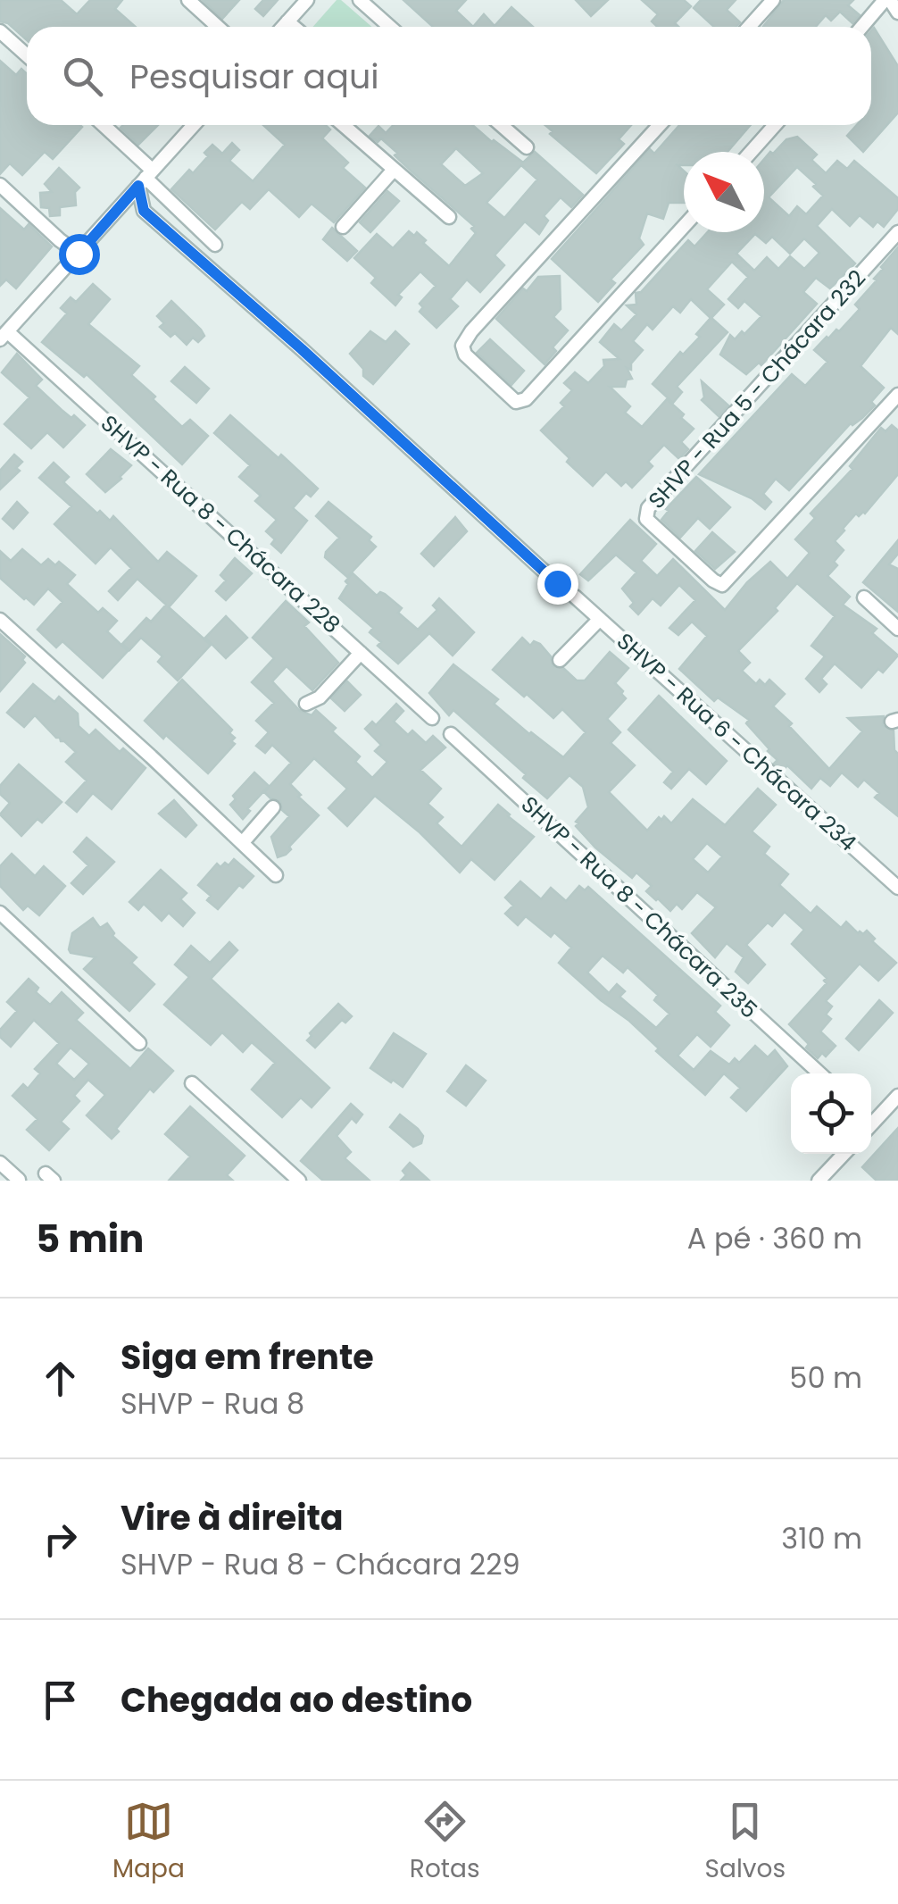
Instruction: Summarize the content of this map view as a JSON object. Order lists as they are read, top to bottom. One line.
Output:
{"streets":{"street":["SHVP - Rua 5 - Chácara 232","SHVP - Rua 8 - Chácara 228","SHVP - Rua 6 - Chácara 234","SHVP - Rua 8 - Chácara 235"]},"north":"top left","page":{"search":"Pesquisar aqui","heading":["5 min","A pé · 360 m"],"list":[["Siga em frente","SHVP - Rua 8","50 m"],["Vire à direita","SHVP - Rua 8 - Chácara 229","310 m"],"Chegada ao destino"],"nav":["Mapa","Rotas","Salvos"]}}
